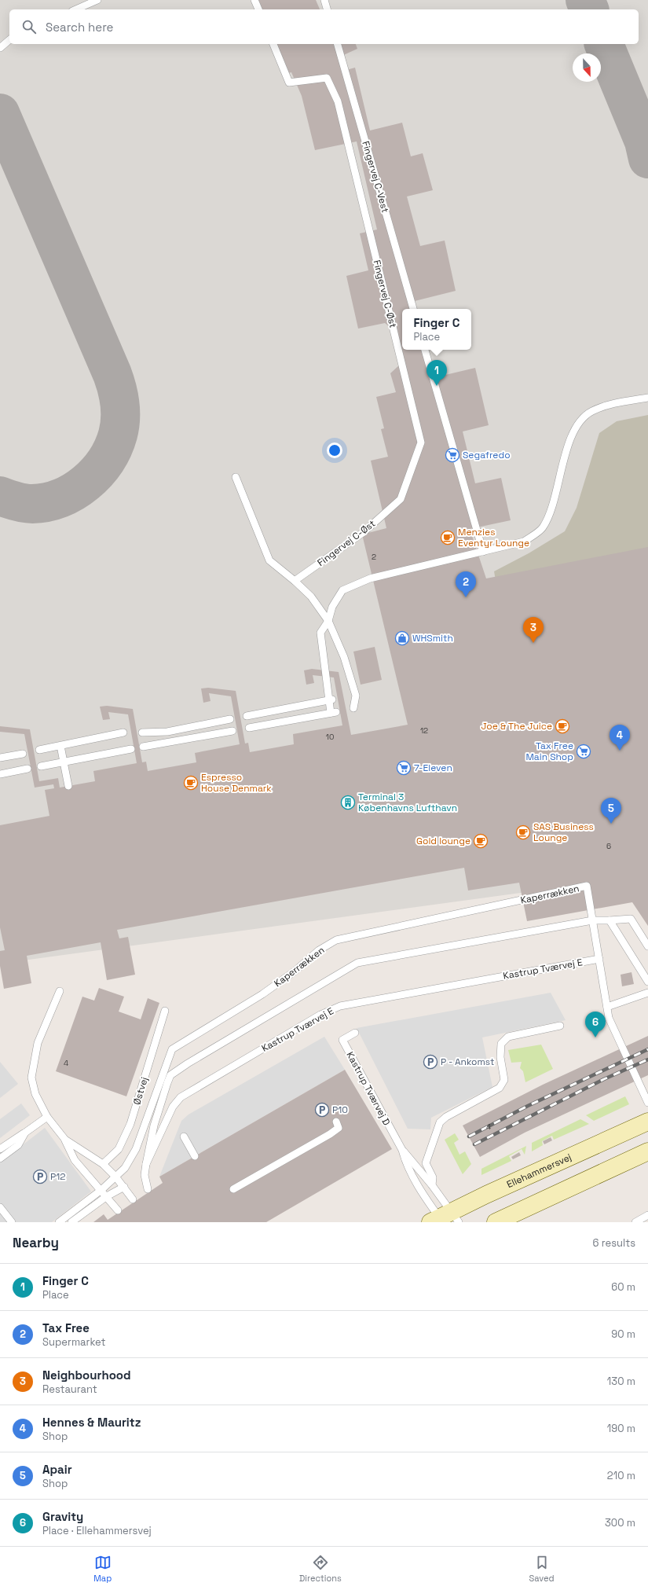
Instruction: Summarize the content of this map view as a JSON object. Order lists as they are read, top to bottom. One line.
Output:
{"streets":{"street":["Ellehammersvej"],"lane":["Fingervej C-Vest","Fingervej C-Øst","Kaperrækken","Kastrup Tværvej E","Kastrup Tværvej D","Østvej"]},"crossings":[["Kastrup Tværvej D","Ellehammersvej"]],"places":{"supermarket":["Segafredo","Tax Free Main Shop","7-Eleven"],"cafe":["Menzies Eventyr Lounge","Joe & The Juice","Espresso House Denmark","SAS Business Lounge","Gold lounge"],"shop":["WHSmith"],"building":["Terminal 3 Københavns Lufthavn"],"parking":["P - Ankomst","P10","P12"]},"house_numbers":["2","12","10","6","4","4"],"north":"bottom","page":{"search":"Search here","popup":["Finger C","Place"],"pins":["1","2","3","4","5","6"],"heading":["Nearby","6 results"],"list":[{"mark":"1","name":"Finger C","note":"Place","value":"60 m"},{"mark":"2","name":"Tax Free","note":"Supermarket","value":"90 m"},{"mark":"3","name":"Neighbourhood","note":"Restaurant","value":"130 m"},{"mark":"4","name":"Hennes & Mauritz","note":"Shop","value":"190 m"},{"mark":"5","name":"Apair","note":"Shop","value":"210 m"},{"mark":"6","name":"Gravity","note":"Place · Ellehammersvej","value":"300 m"}],"nav":["Map","Directions","Saved"]}}
